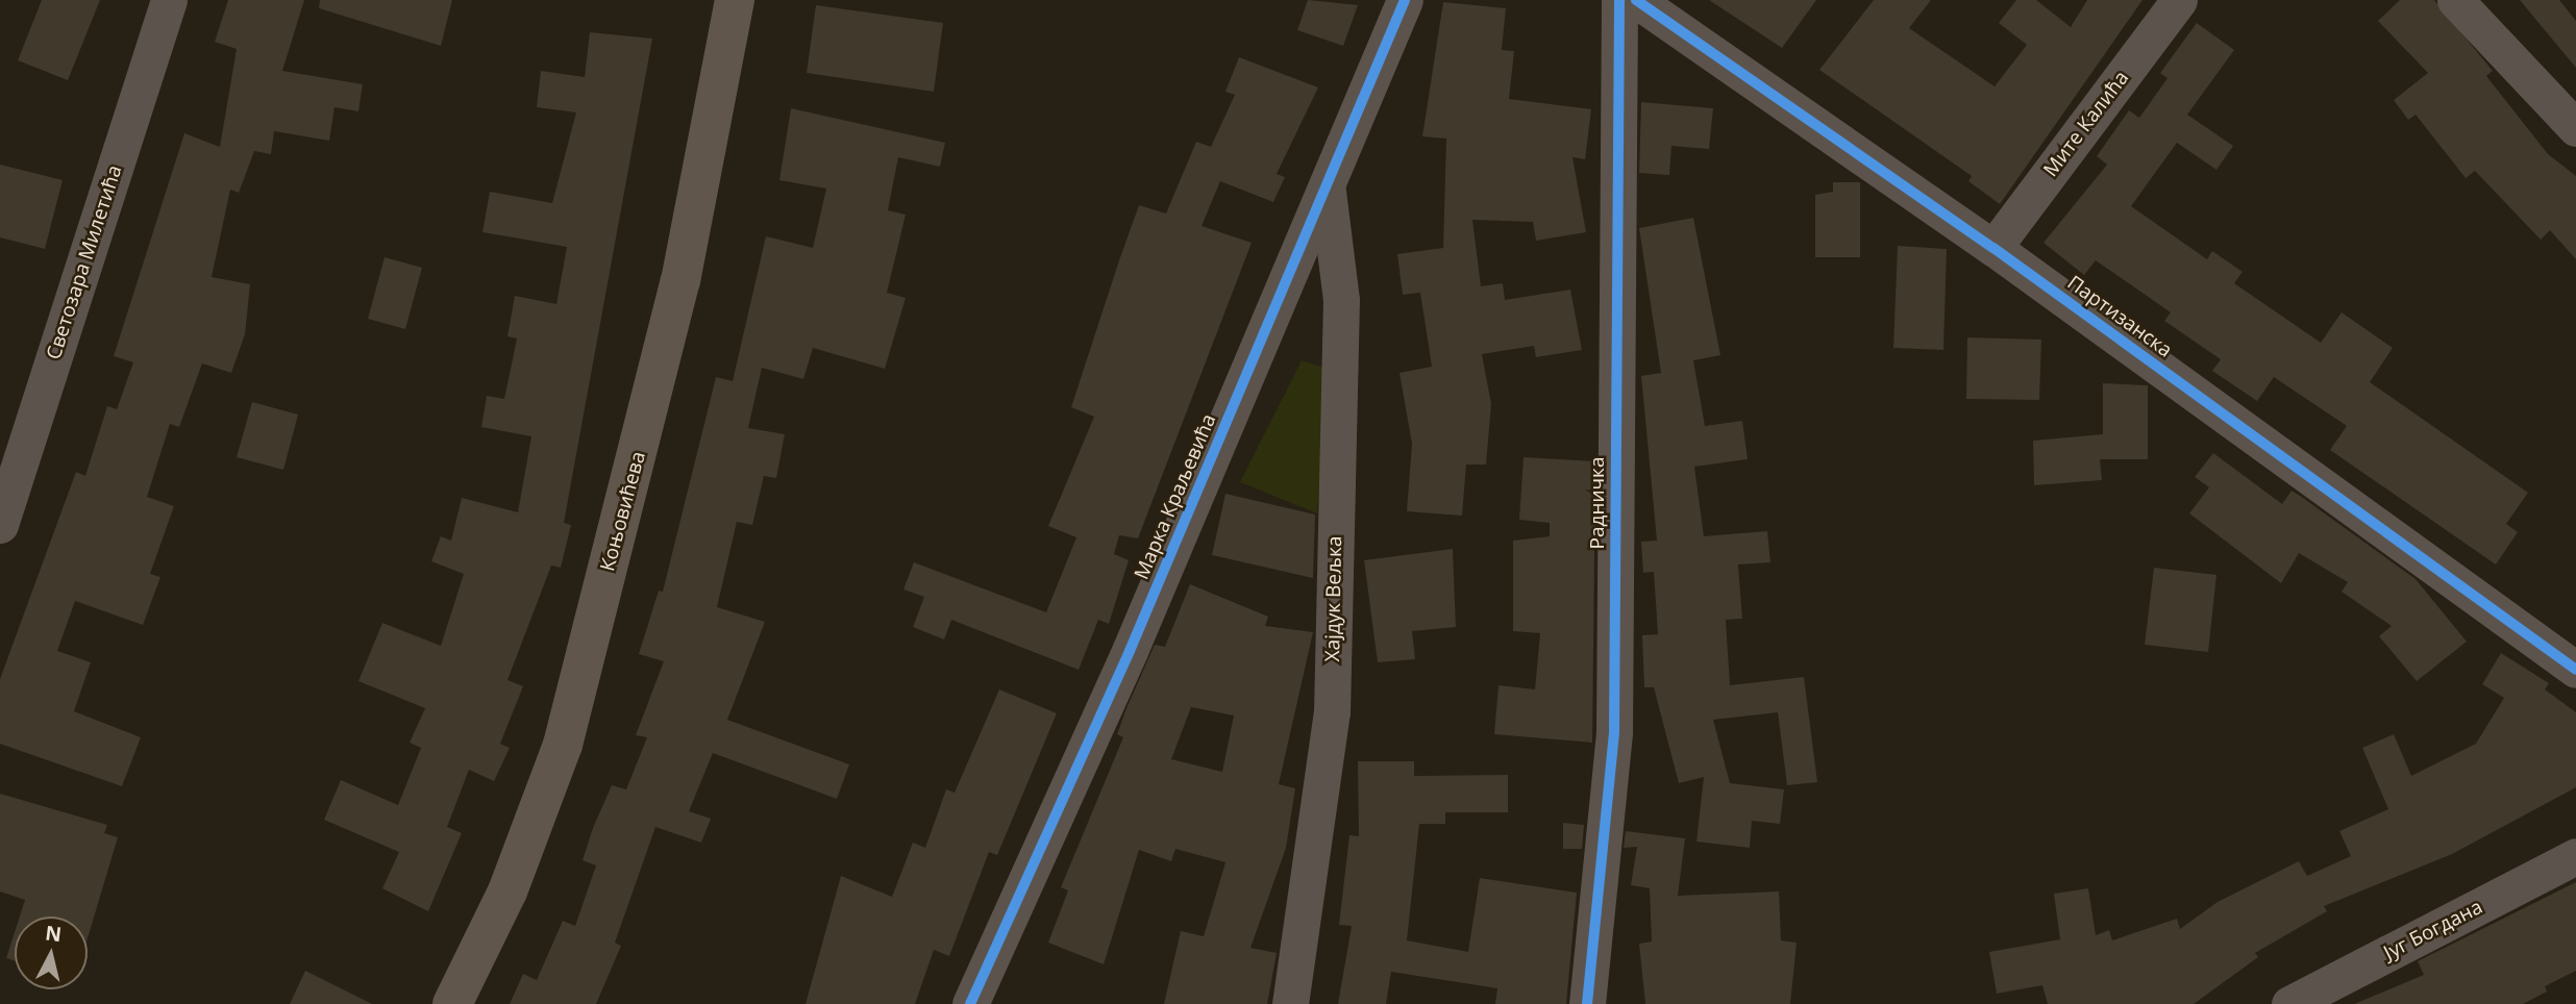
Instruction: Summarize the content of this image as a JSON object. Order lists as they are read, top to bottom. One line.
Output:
{"streets":{"main road":["Коњовићева"],"street":["Мите Калића","Светозара Милетића","Партизанска","Марка Краљевића","Радничка","Хајдук Вељка","Југ Богдана"]},"crossings":[["Мите Калића","Партизанска"],["Марка Краљевића","Хајдук Вељка"]],"north":"top"}
